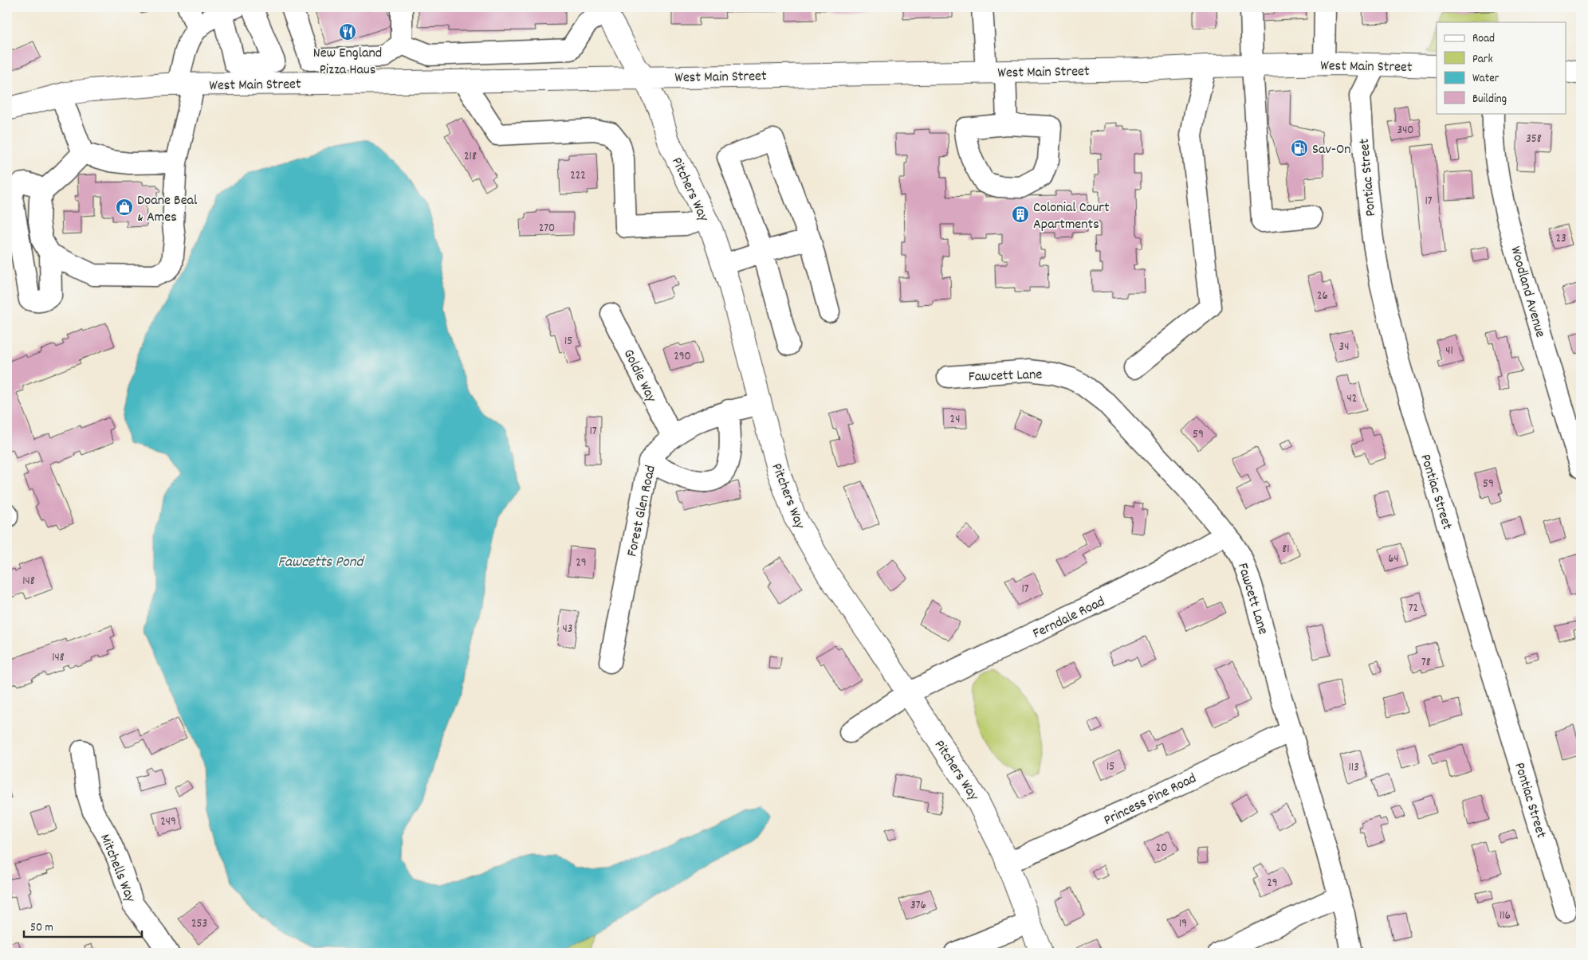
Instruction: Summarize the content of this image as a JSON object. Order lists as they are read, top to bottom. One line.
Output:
{"streets":{"main road":["West Main Street","Pitchers Way"],"street":["Pontiac Street","Woodland Avenue","Fawcett Lane","Goldie Way","Forest Glen Road","Ferndale Road","Princess Pine Road","Mitchells Way"]},"crossings":[["West Main Street","Pontiac Street"],["West Main Street","Pitchers Way"],["Pitchers Way","Forest Glen Road"],["Pitchers Way","Ferndale Road"],["Pitchers Way","Princess Pine Road"],["Fawcett Lane","Ferndale Road"],["Fawcett Lane","Princess Pine Road"],["Goldie Way","Forest Glen Road"]],"water":["Fawcetts Pond"],"places":{"restaurant":["New England Pizza Haus"],"fuel station":["Sav-On"],"shop":["Doane Beal & Ames"],"building":["Colonial Court Apartments"]},"house_numbers":["340","358","218","222","17","270","23","26","15","34","41","290","42","24","17","59","59","81","64","29","148","17","72","43","148","78","15","113","249","20","29","376","116","253","19"],"legend":["Road","Park","Water","Building"],"scale_bar":"50 m"}
